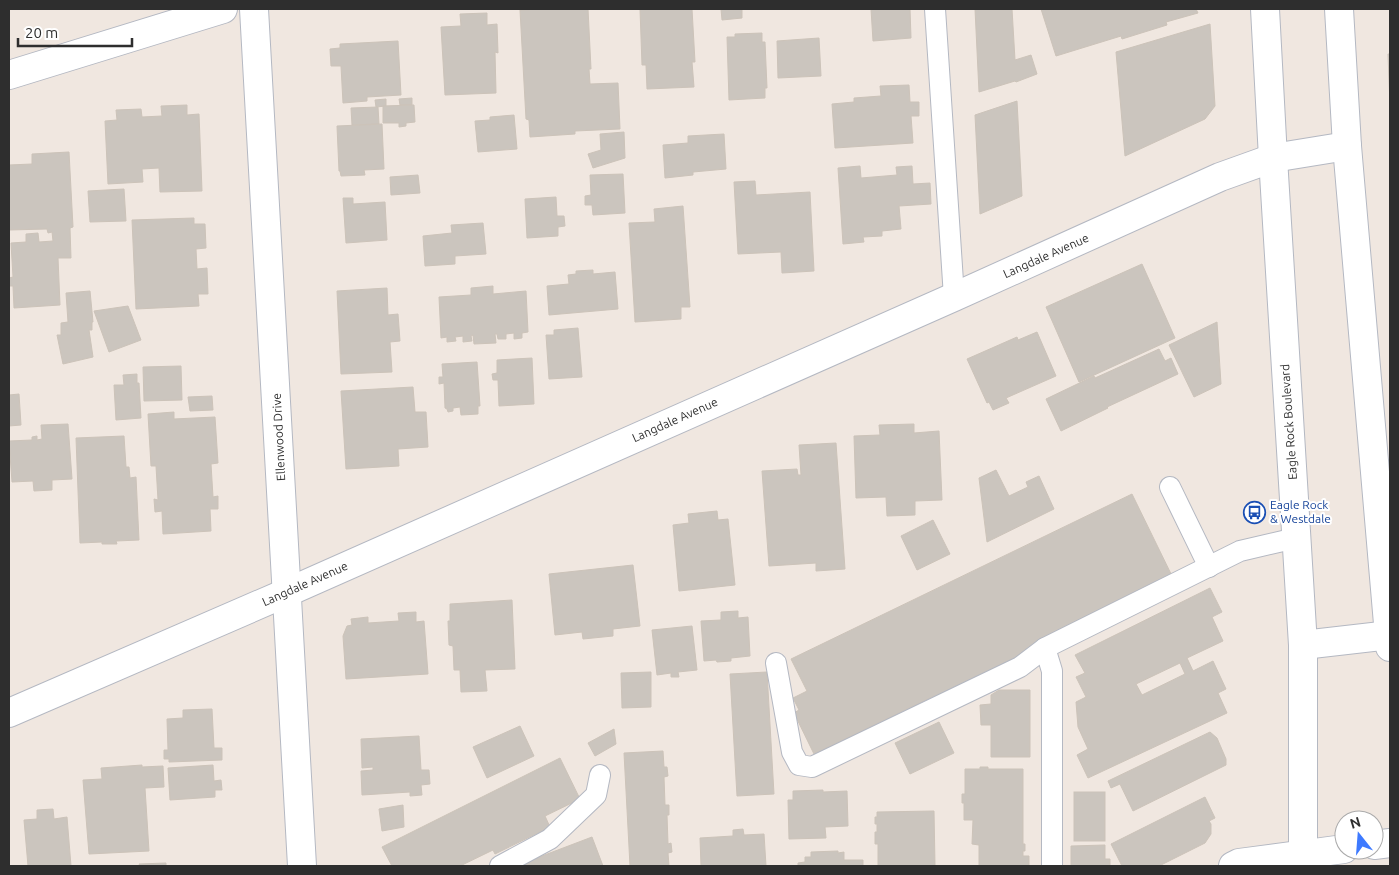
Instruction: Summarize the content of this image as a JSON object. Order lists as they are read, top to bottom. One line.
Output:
{"streets":{"street":["Langdale Avenue","Eagle Rock Boulevard","Ellenwood Drive"]},"crossings":[["Langdale Avenue","Eagle Rock Boulevard"],["Langdale Avenue","Ellenwood Drive"]],"places":{"bus stop":["Eagle Rock & Westdale"]},"scale_bar":"20 m","north":"top"}
